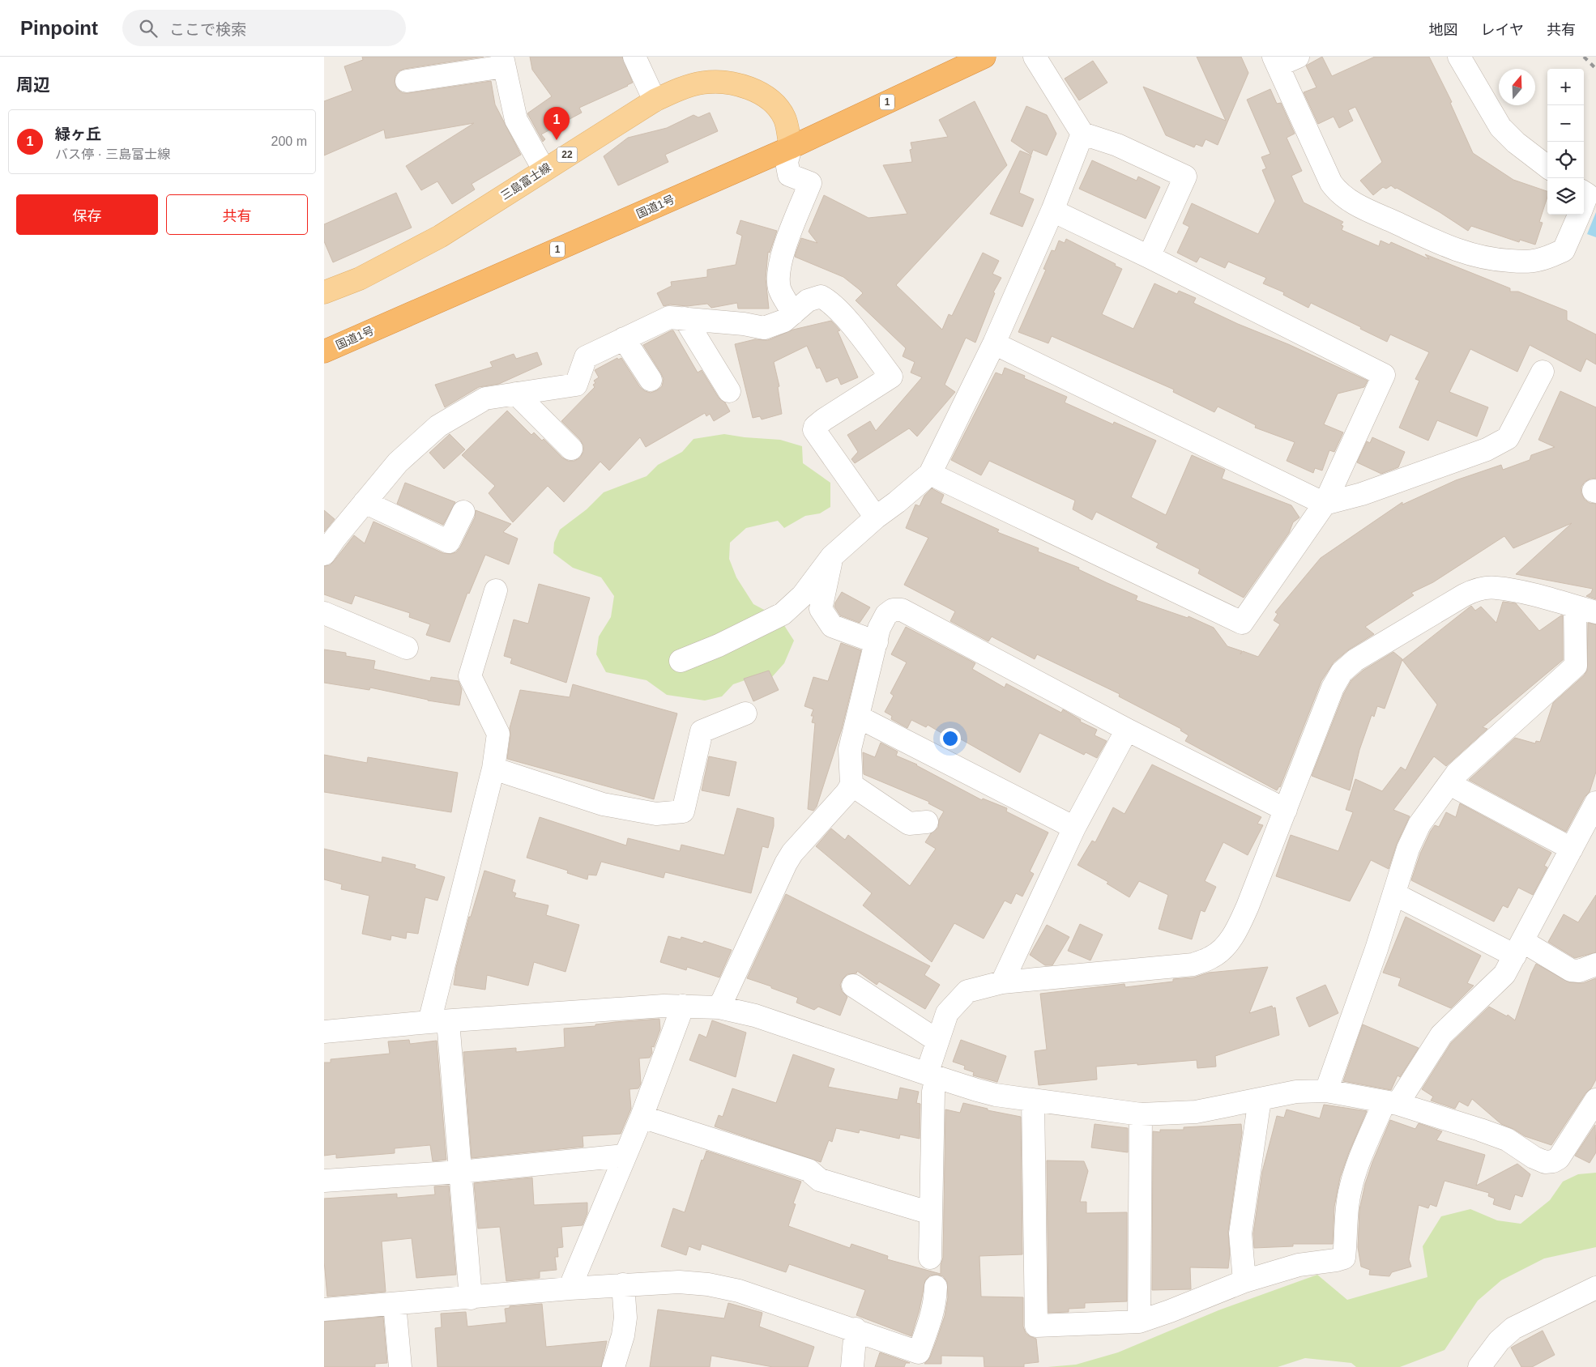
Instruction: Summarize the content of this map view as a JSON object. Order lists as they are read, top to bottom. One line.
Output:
{"streets":{"highway":["1","国道1号"],"main road":["22","三島富士線"]},"crossings":[["三島富士線","国道1号"]],"north":"top","page":{"header":"Pinpoint","search":"ここで検索","nav":["地図","レイヤ","共有"],"heading":"周辺","map_buttons":["+","−"],"pins":"1","list":[{"mark":"1","name":"緑ヶ丘","note":"バス停 · 三島富士線","value":"200 m"}],"buttons":["保存","共有"]}}
